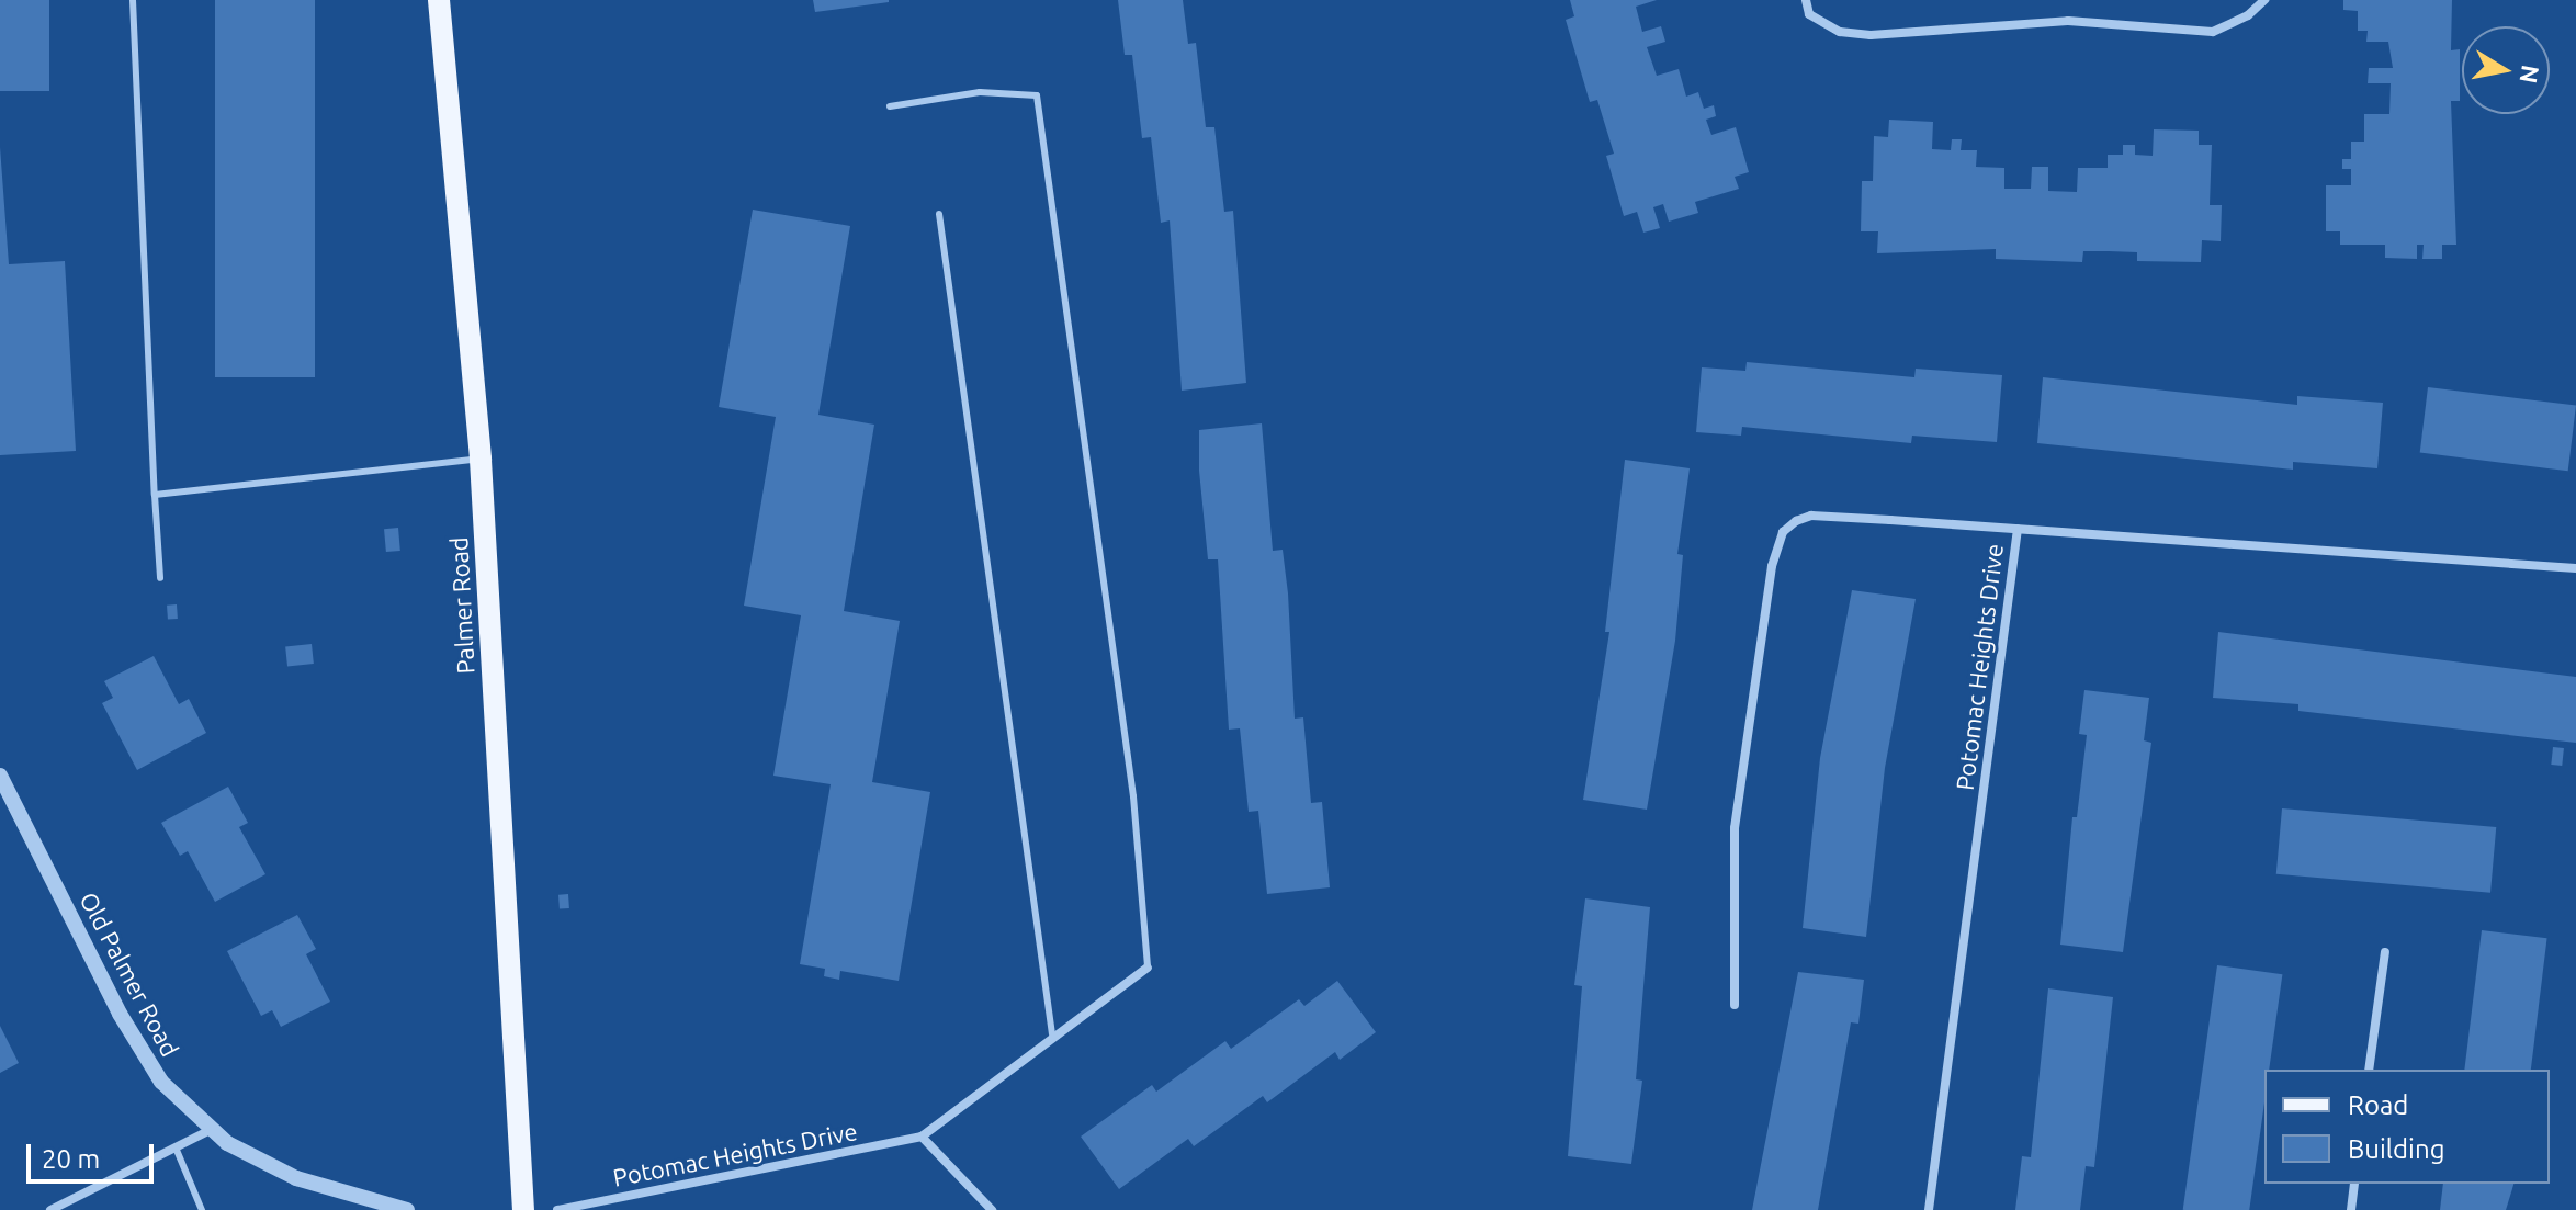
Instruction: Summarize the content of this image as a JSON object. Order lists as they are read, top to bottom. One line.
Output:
{"streets":{"main road":["Palmer Road"],"street":["Potomac Heights Drive","Old Palmer Road"]},"legend":["Road","Building"],"scale_bar":"20 m","north":"right"}
